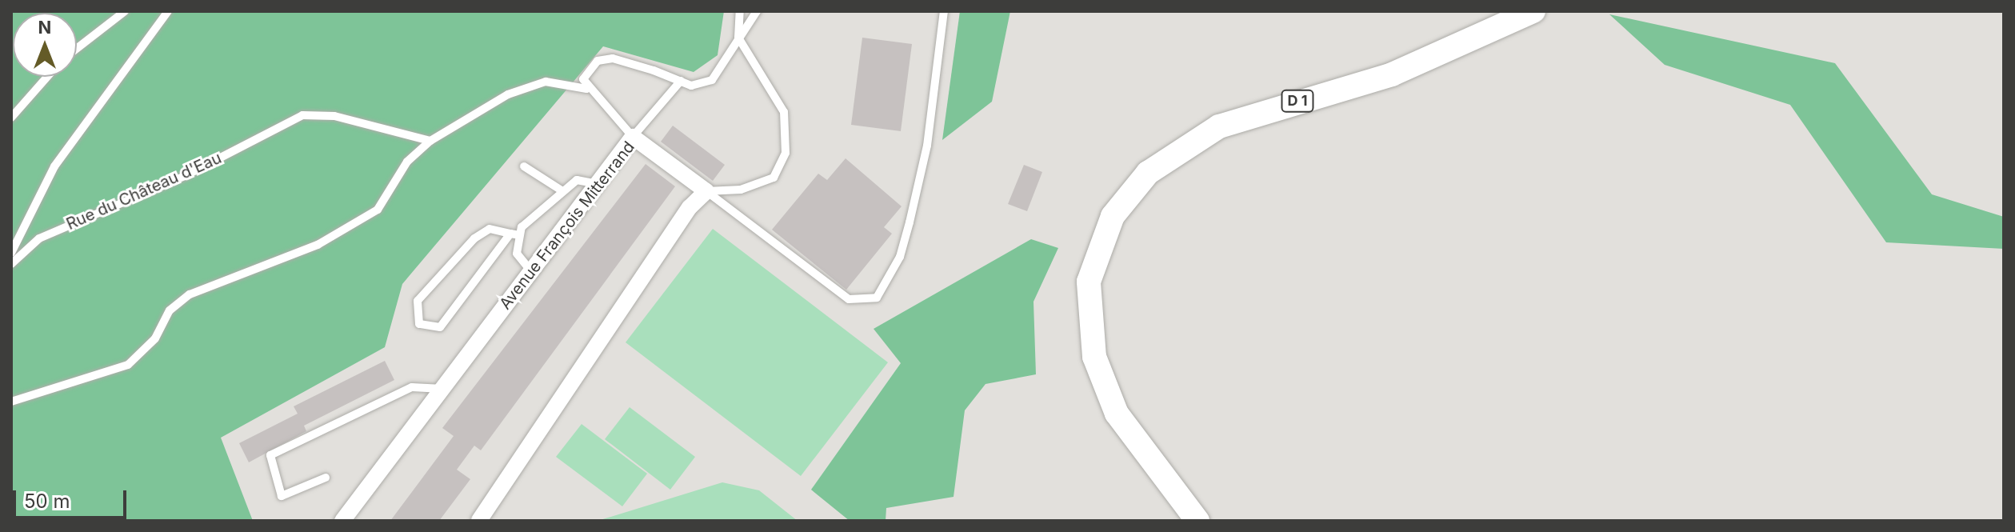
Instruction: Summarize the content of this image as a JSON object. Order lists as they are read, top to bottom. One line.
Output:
{"streets":{"main road":["D 1"],"street":["Avenue François Mitterrand"],"lane":["Rue du Château d'Eau"]},"scale_bar":"50 m","north":"top"}
